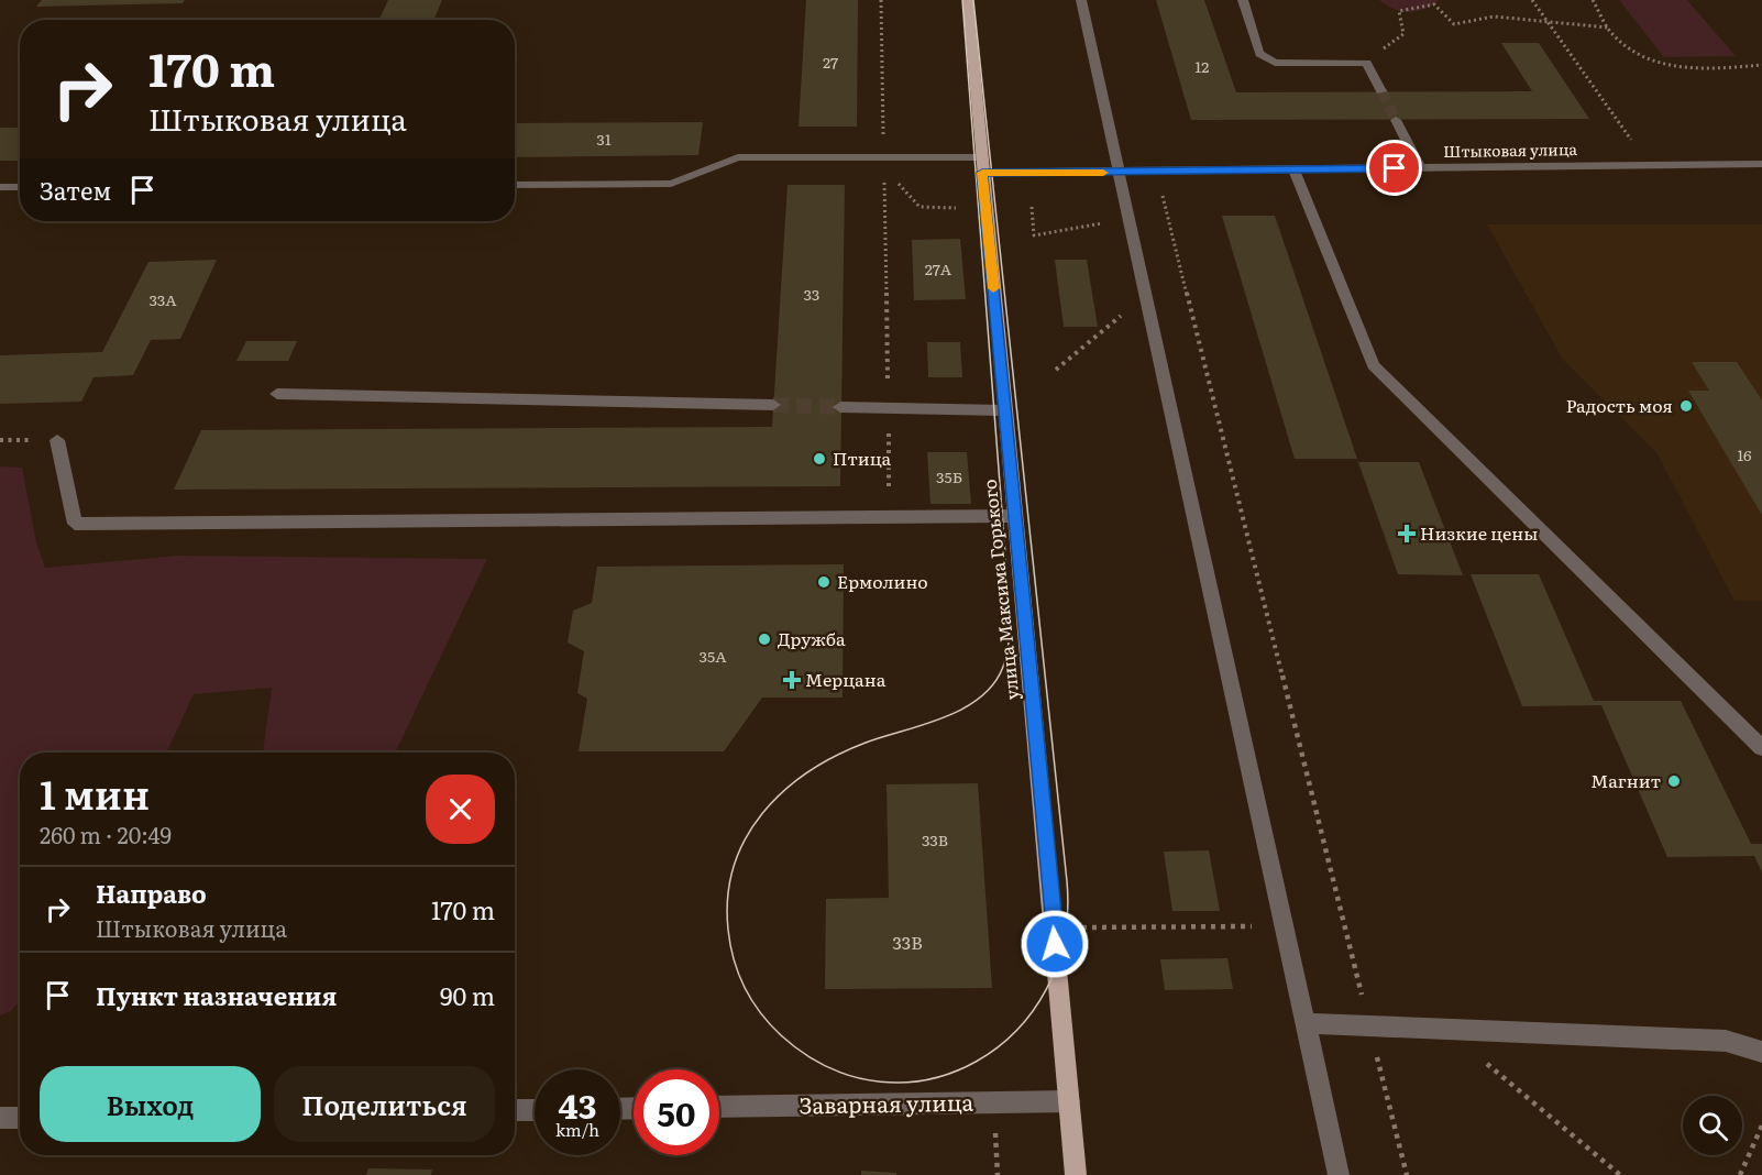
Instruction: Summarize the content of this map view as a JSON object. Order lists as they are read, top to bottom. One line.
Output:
{"streets":{"main road":["улица Максима Горького"],"street":["Штыковая улица","Заварная улица"]},"crossings":[["Штыковая улица","улица Максима Горького"],["улица Максима Горького","Заварная улица"]],"places":{"other":["Радость моя","Птица","Ермолино","Дружба","Магнит"],"health":["Низкие цены","Мерцана"]},"house_numbers":["27","12","31","27А","33","33А","16","35Б","35А","33В","33В"],"page":{"turn":["170 m","Штыковая улица"],"then":"Затем","heading":["1 мин","260 m · 20:49"],"list":[{"name":"Направо","note":"Штыковая улица","value":"170 m"},{"name":"Пункт назначения","value":"90 m"}],"buttons":["Выход","Поделиться"],"speed":"43 km/h","limit":"50"}}
